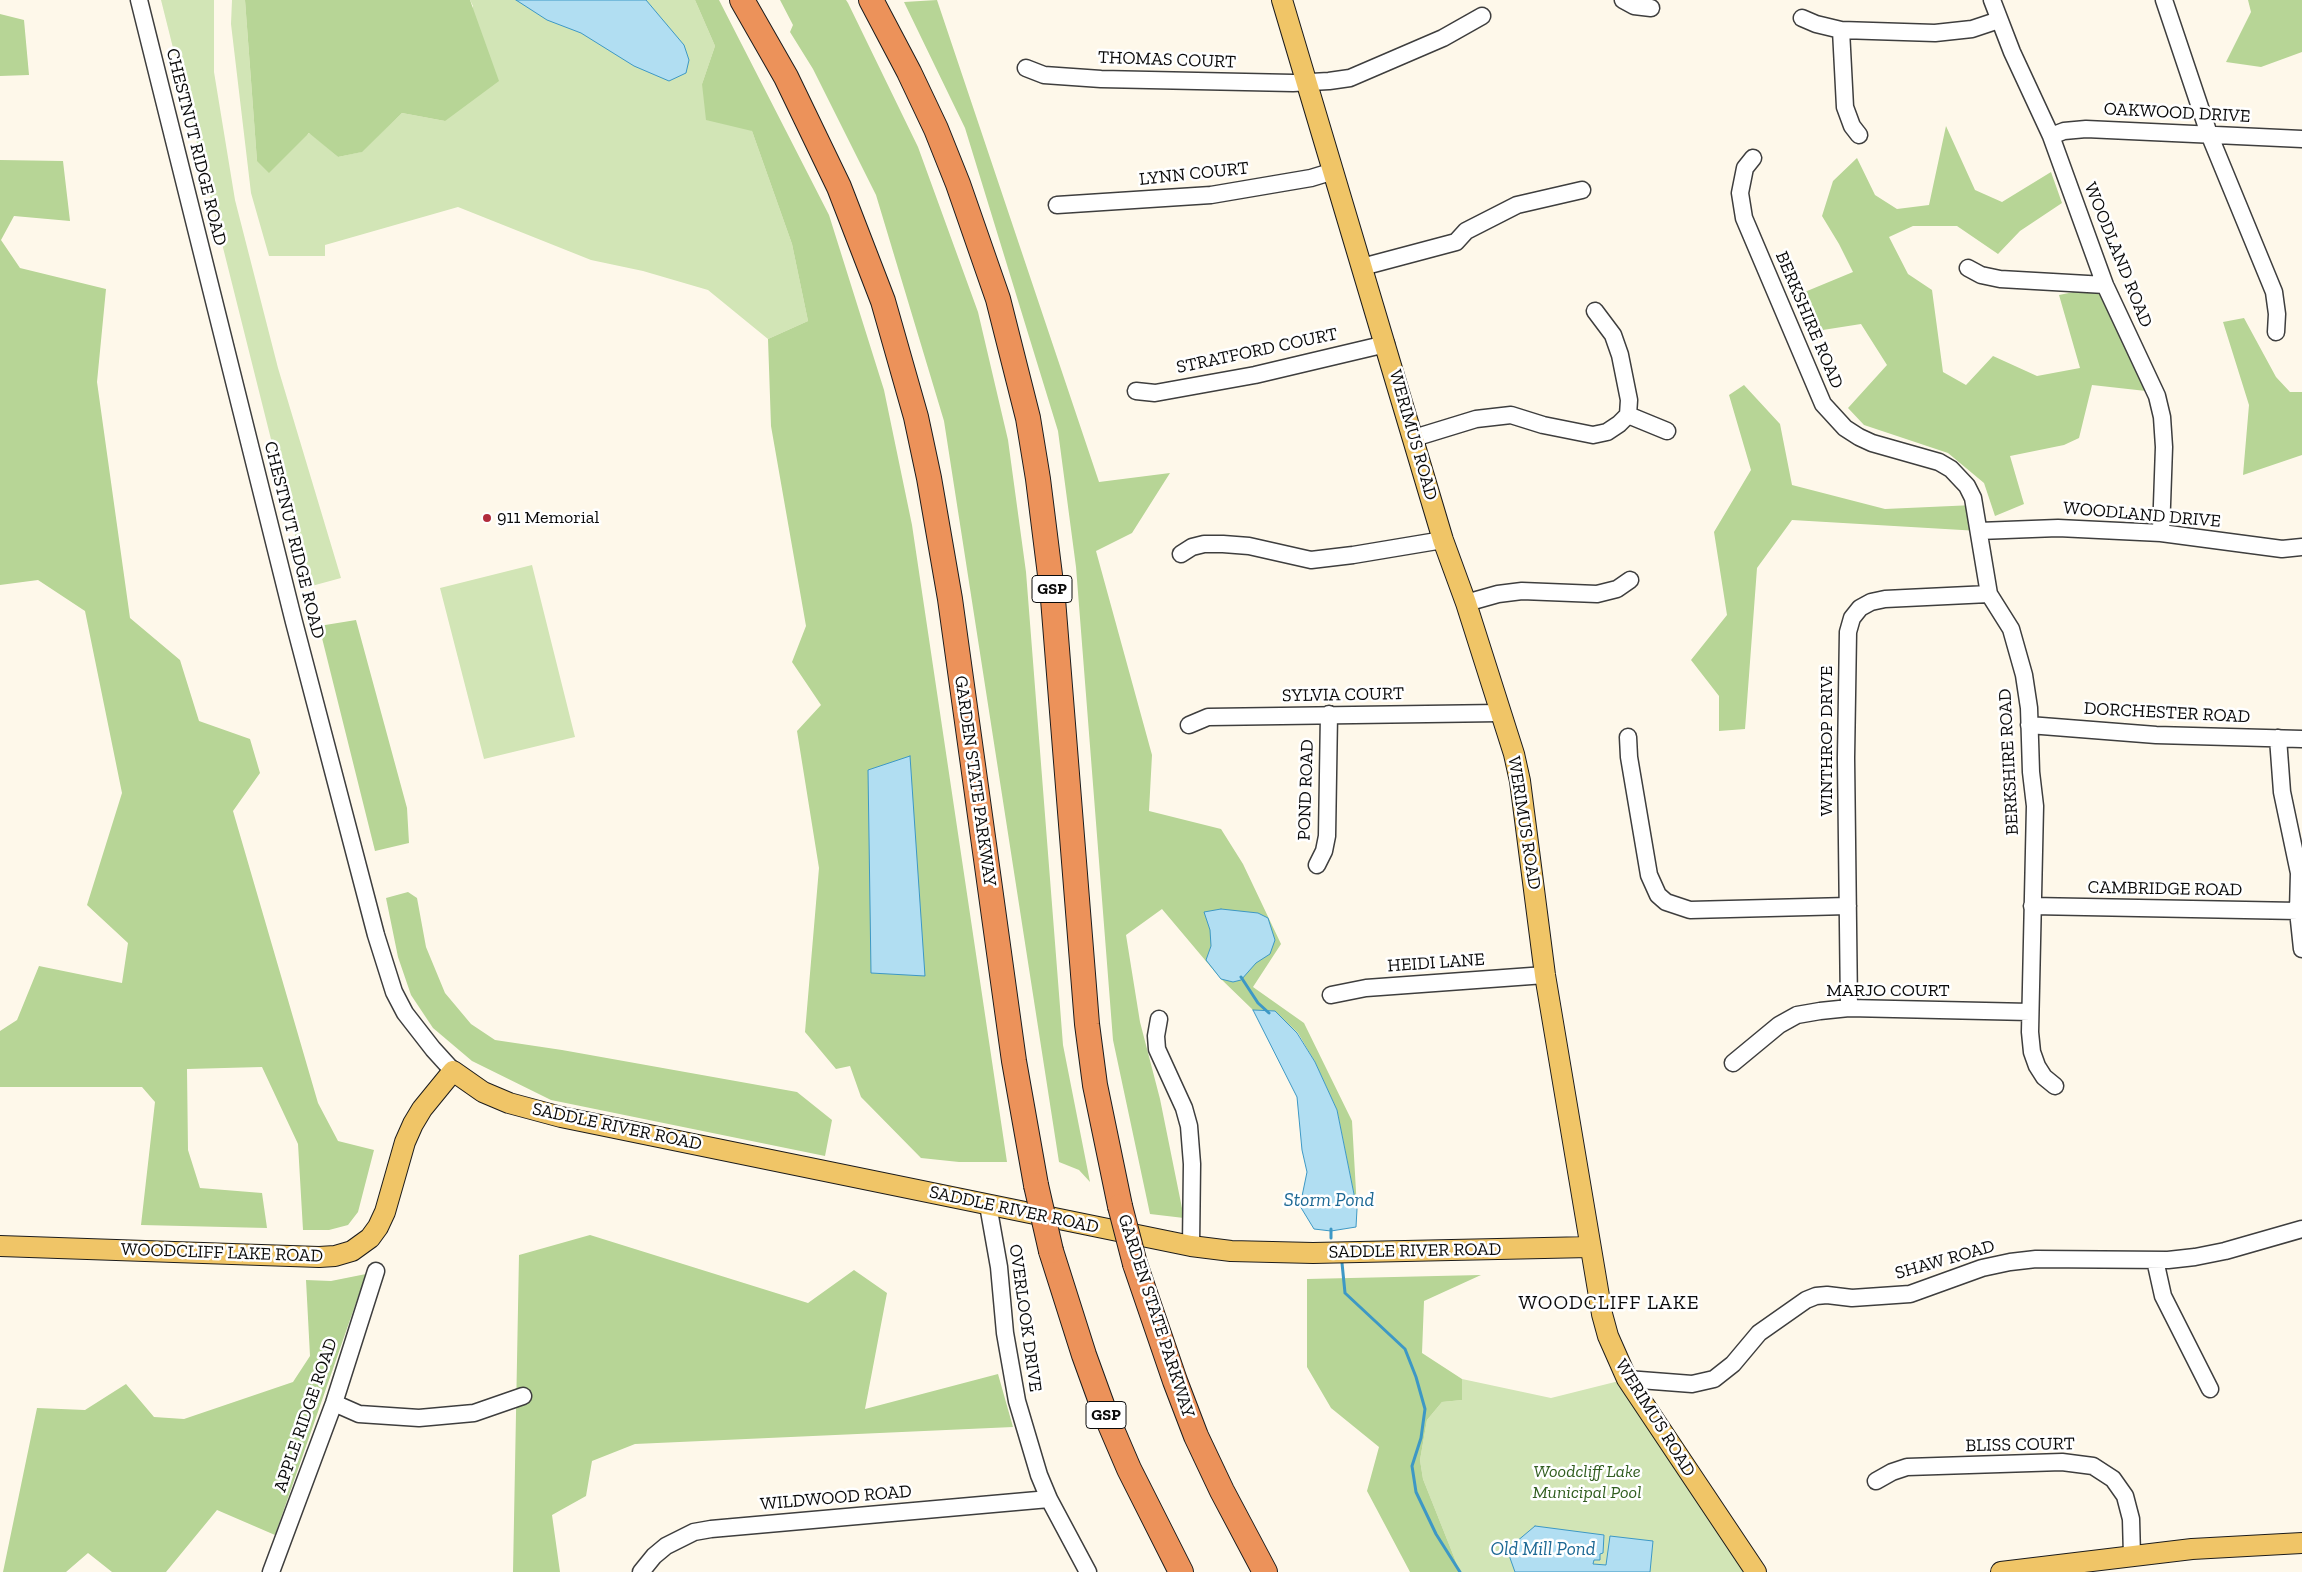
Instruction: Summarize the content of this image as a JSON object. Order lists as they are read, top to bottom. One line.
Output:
{"streets":{"highway":["GSP","GARDEN STATE PARKWAY"],"main road":["WERIMUS ROAD","SADDLE RIVER ROAD","WOODCLIFF LAKE ROAD"],"street":["THOMAS COURT","OAKWOOD DRIVE","CHESTNUT RIDGE ROAD","LYNN COURT","WOODLAND ROAD","BERKSHIRE ROAD","STRATFORD COURT","WOODLAND DRIVE","SYLVIA COURT","DORCHESTER ROAD","WINTHROP DRIVE","POND ROAD","CAMBRIDGE ROAD","HEIDI LANE","MARJO COURT","SHAW ROAD","OVERLOOK DRIVE","APPLE RIDGE ROAD","BLISS COURT","WILDWOOD ROAD"]},"crossings":[["THOMAS COURT","WERIMUS ROAD"],["OAKWOOD DRIVE","WOODLAND ROAD"],["CHESTNUT RIDGE ROAD","SADDLE RIVER ROAD"],["CHESTNUT RIDGE ROAD","WOODCLIFF LAKE ROAD"],["LYNN COURT","WERIMUS ROAD"],["WOODLAND ROAD","WOODLAND DRIVE"],["BERKSHIRE ROAD","WOODLAND DRIVE"],["BERKSHIRE ROAD","DORCHESTER ROAD"],["BERKSHIRE ROAD","WINTHROP DRIVE"],["BERKSHIRE ROAD","CAMBRIDGE ROAD"],["BERKSHIRE ROAD","MARJO COURT"],["STRATFORD COURT","WERIMUS ROAD"],["WERIMUS ROAD","SYLVIA COURT"],["WERIMUS ROAD","HEIDI LANE"],["WERIMUS ROAD","SADDLE RIVER ROAD"],["WERIMUS ROAD","SHAW ROAD"],["SYLVIA COURT","POND ROAD"],["WINTHROP DRIVE","MARJO COURT"],["SADDLE RIVER ROAD","WOODCLIFF LAKE ROAD"],["SADDLE RIVER ROAD","OVERLOOK DRIVE"],["OVERLOOK DRIVE","WILDWOOD ROAD"]],"districts":["WOODCLIFF LAKE"],"water":["Storm Pond","Old Mill Pond"],"parks":["Woodcliff Lake Municipal Pool"],"places":["911 Memorial"]}
